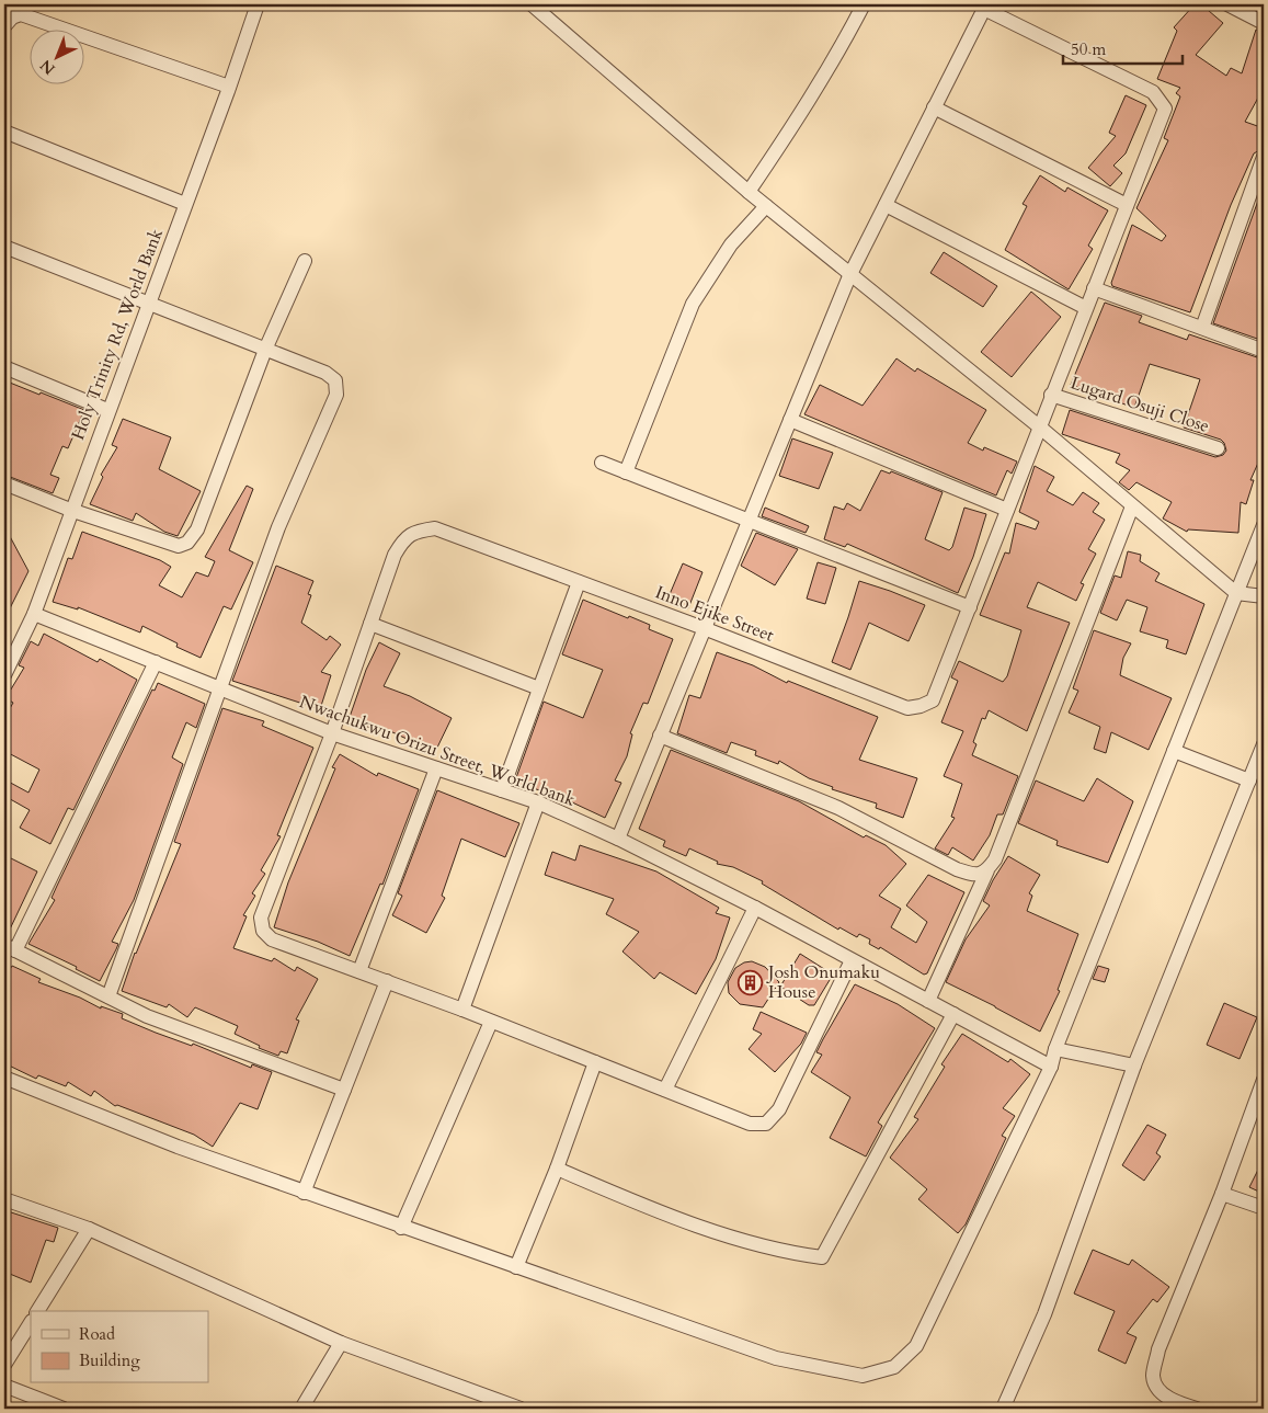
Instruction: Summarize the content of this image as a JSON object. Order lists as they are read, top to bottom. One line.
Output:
{"streets":{"street":["Holy Trinity Rd, World Bank","Lugard Osuji Close","Inno Ejike Street","Nwachukwu Orizu Street, World bank"]},"crossings":[["Holy Trinity Rd, World Bank","Nwachukwu Orizu Street, World bank"],["Lugard Osuji Close","Inno Ejike Street"],["Inno Ejike Street","Nwachukwu Orizu Street, World bank"]],"places":{"building":["Josh Onumaku House"]},"legend":["Road","Building"],"scale_bar":"50 m","north":"bottom left"}
